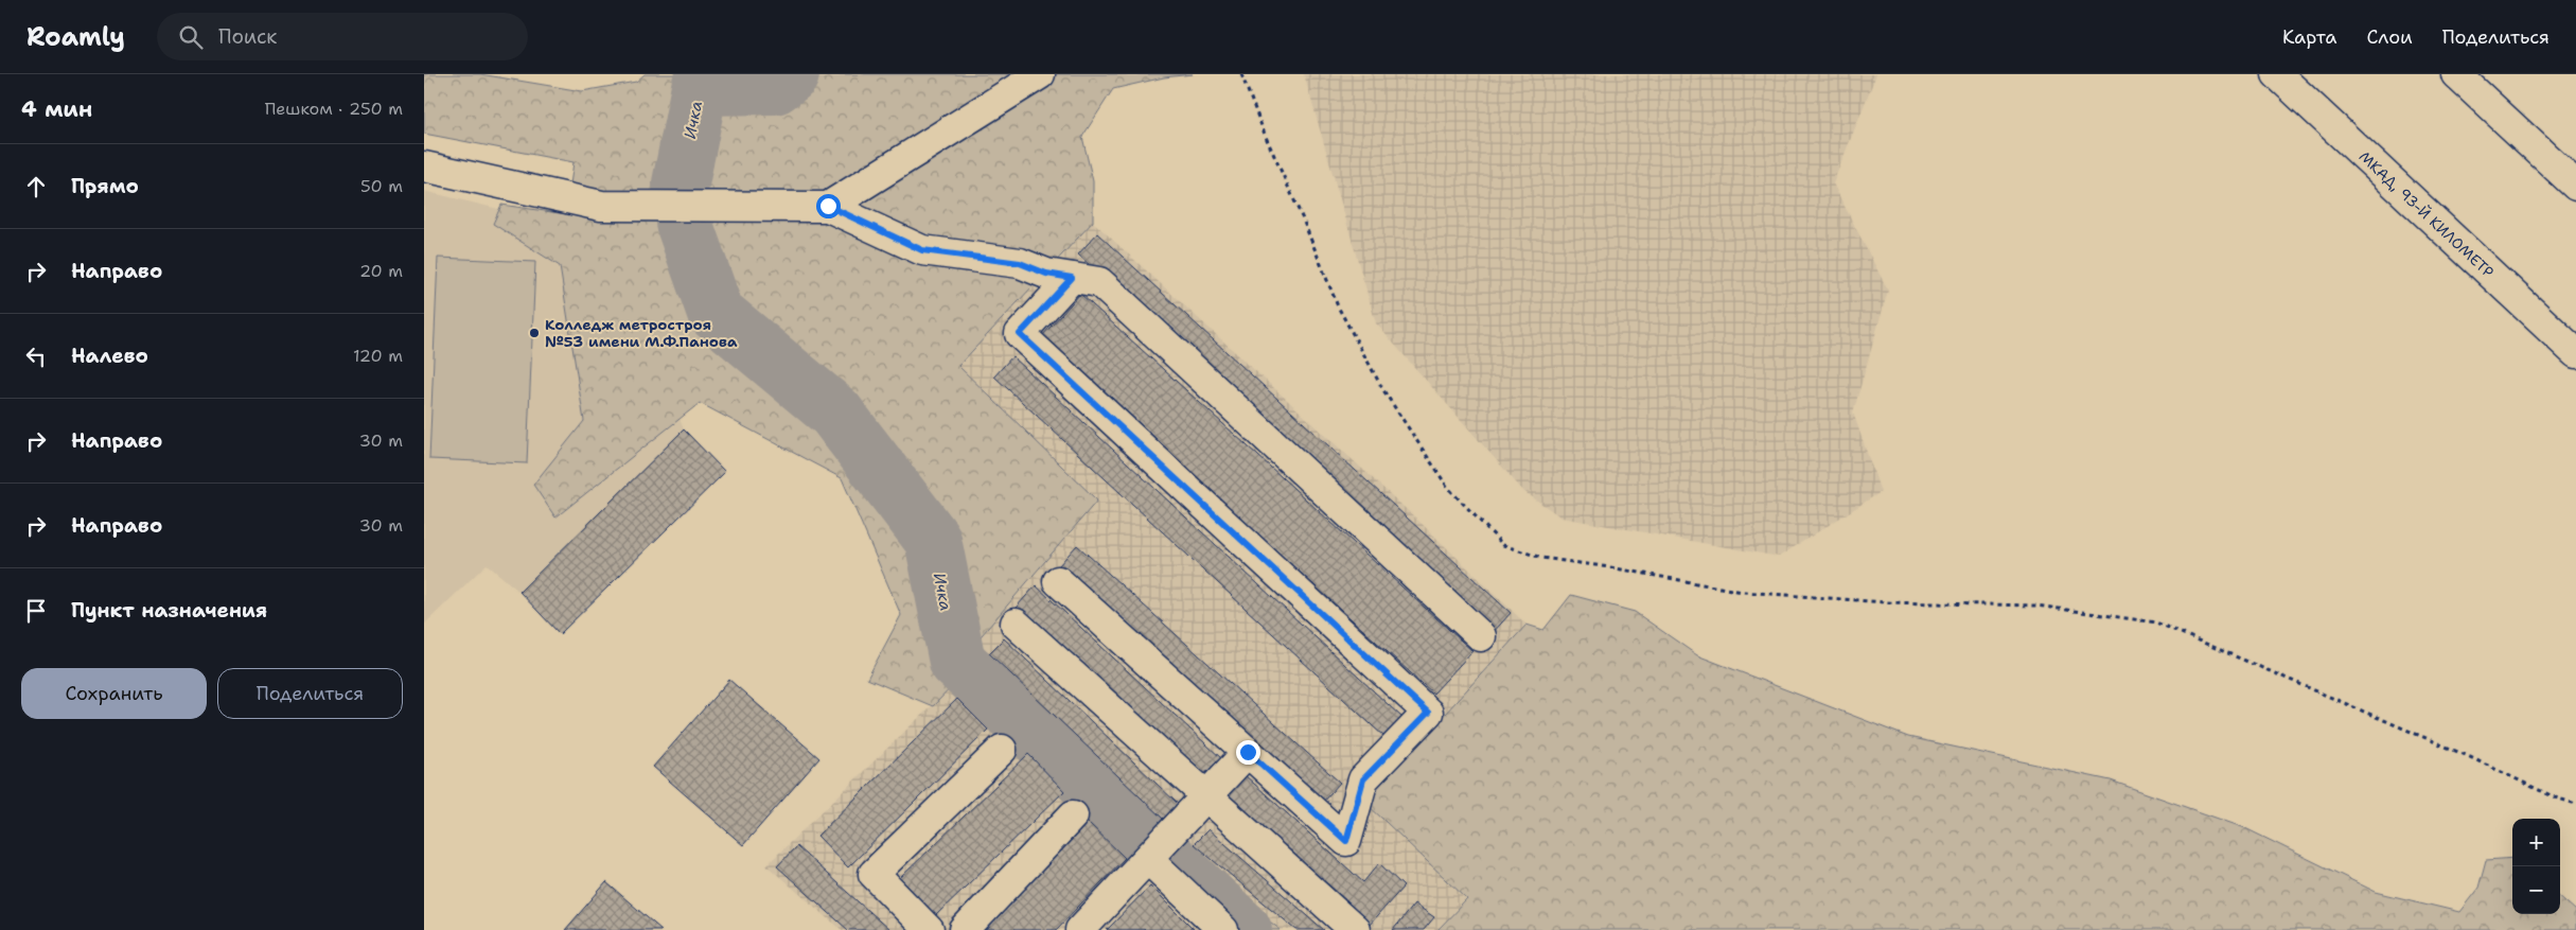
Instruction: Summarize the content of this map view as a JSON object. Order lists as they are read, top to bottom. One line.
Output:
{"streets":{"main road":["МКАД, 93-Й КИЛОМЕТР"]},"water":["Ичка"],"places":["Колледж метростроя №53 имени М.Ф.Панова"],"page":{"header":"Roamly","search":"Поиск","nav":["Карта","Слои","Поделиться"],"heading":["4 мин","Пешком · 250 m"],"list":[["Прямо","50 m"],["Направо","20 m"],["Налево","120 m"],["Направо","30 m"],["Направо","30 m"],"Пункт назначения"],"buttons":["Сохранить","Поделиться"],"map_buttons":["+","−"]}}
